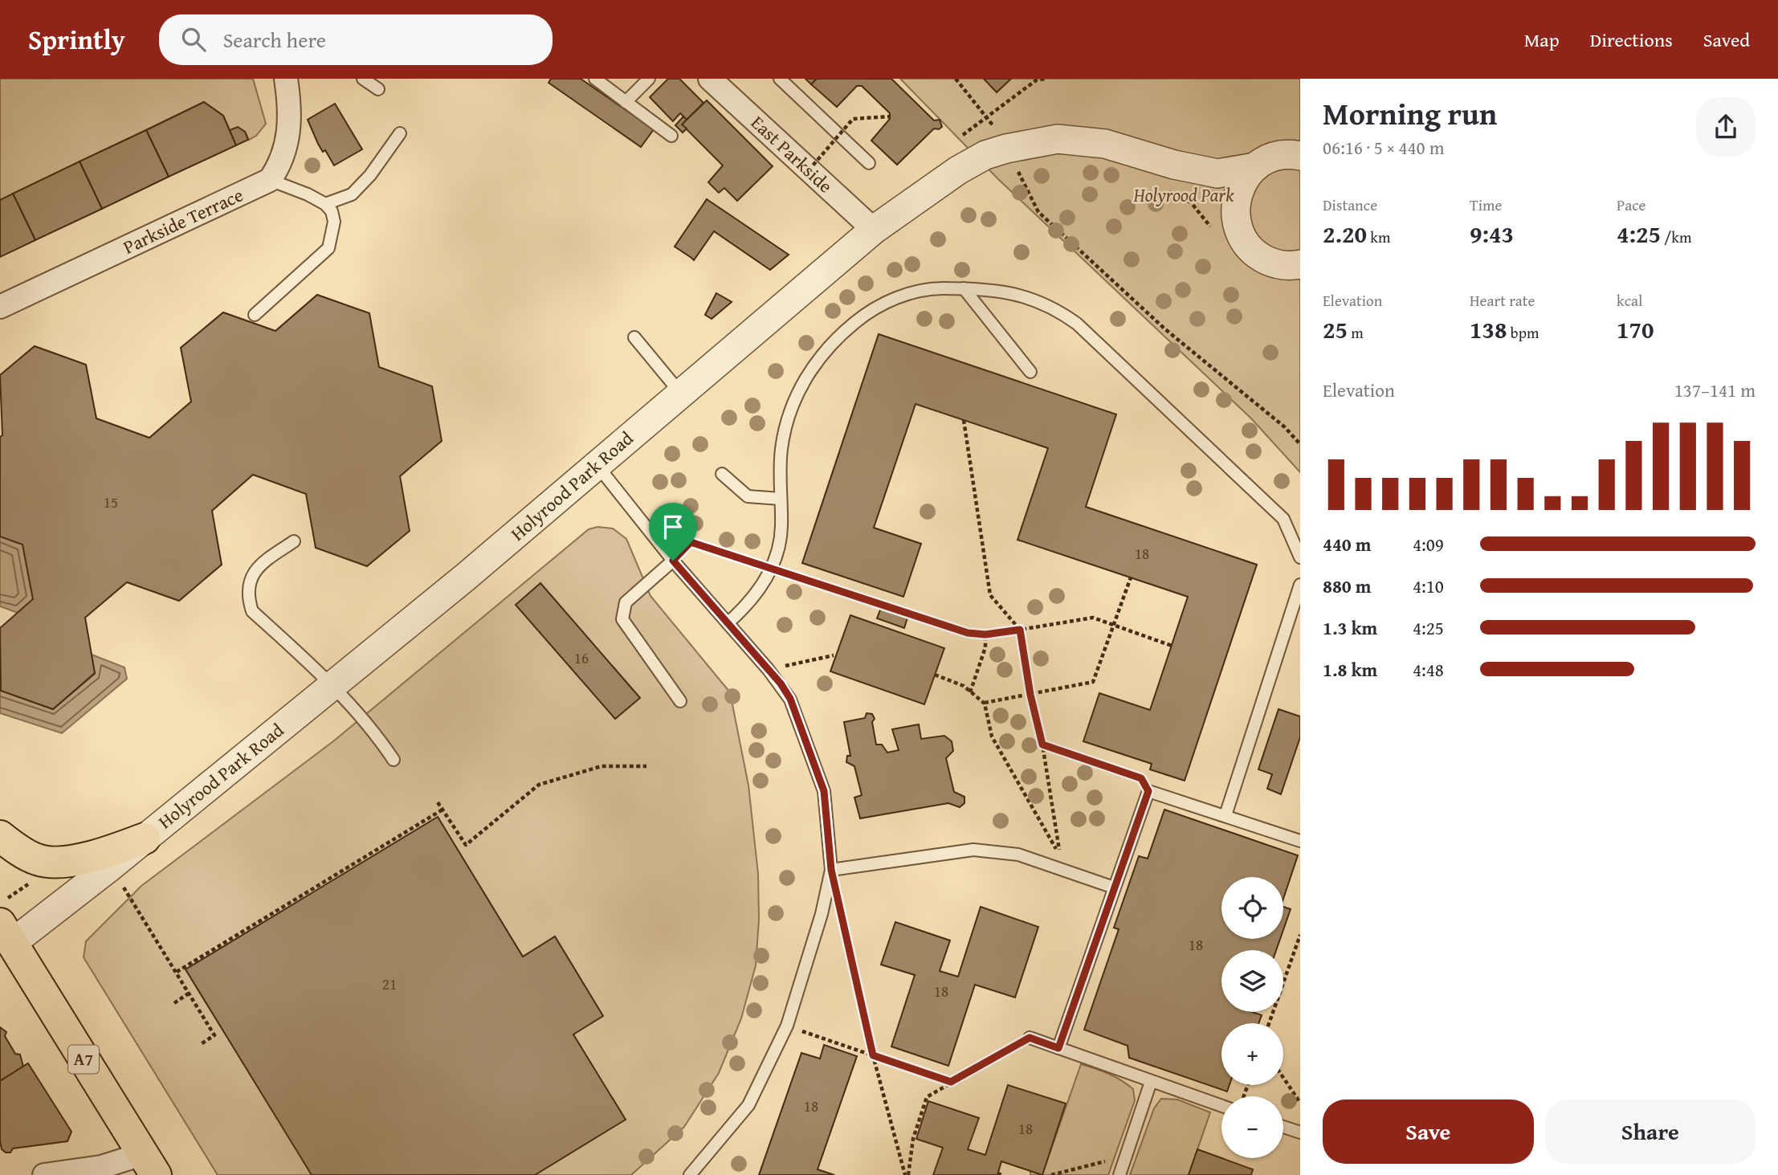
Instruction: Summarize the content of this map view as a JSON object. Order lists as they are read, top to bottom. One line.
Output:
{"streets":{"main road":["A7"],"street":["East Parkside","Parkside Terrace","Holyrood Park Road"]},"crossings":[["East Parkside","Holyrood Park Road"],["Holyrood Park Road","A7"]],"parks":["Holyrood Park"],"house_numbers":["15","18","16","18","21","18","18","18"],"page":{"header":"Sprintly","search":"Search here","nav":["Map","Directions","Saved"],"heading":["Morning run","06:16 · 5 × 440 m"],"stats":[["Distance","2.20 km"],["Time","9:43"],["Pace","4:25 /km"],["Elevation","25 m"],["Heart rate","138 bpm"],["kcal","170"]],"chart":["Elevation","137–141 m"],"list":[{"name":"440 m","note":"4:09"},{"name":"880 m","note":"4:10"},{"name":"1.3 km","note":"4:25"},{"name":"1.8 km","note":"4:48"}],"map_buttons":["+","−"],"buttons":["Save","Share"]}}
